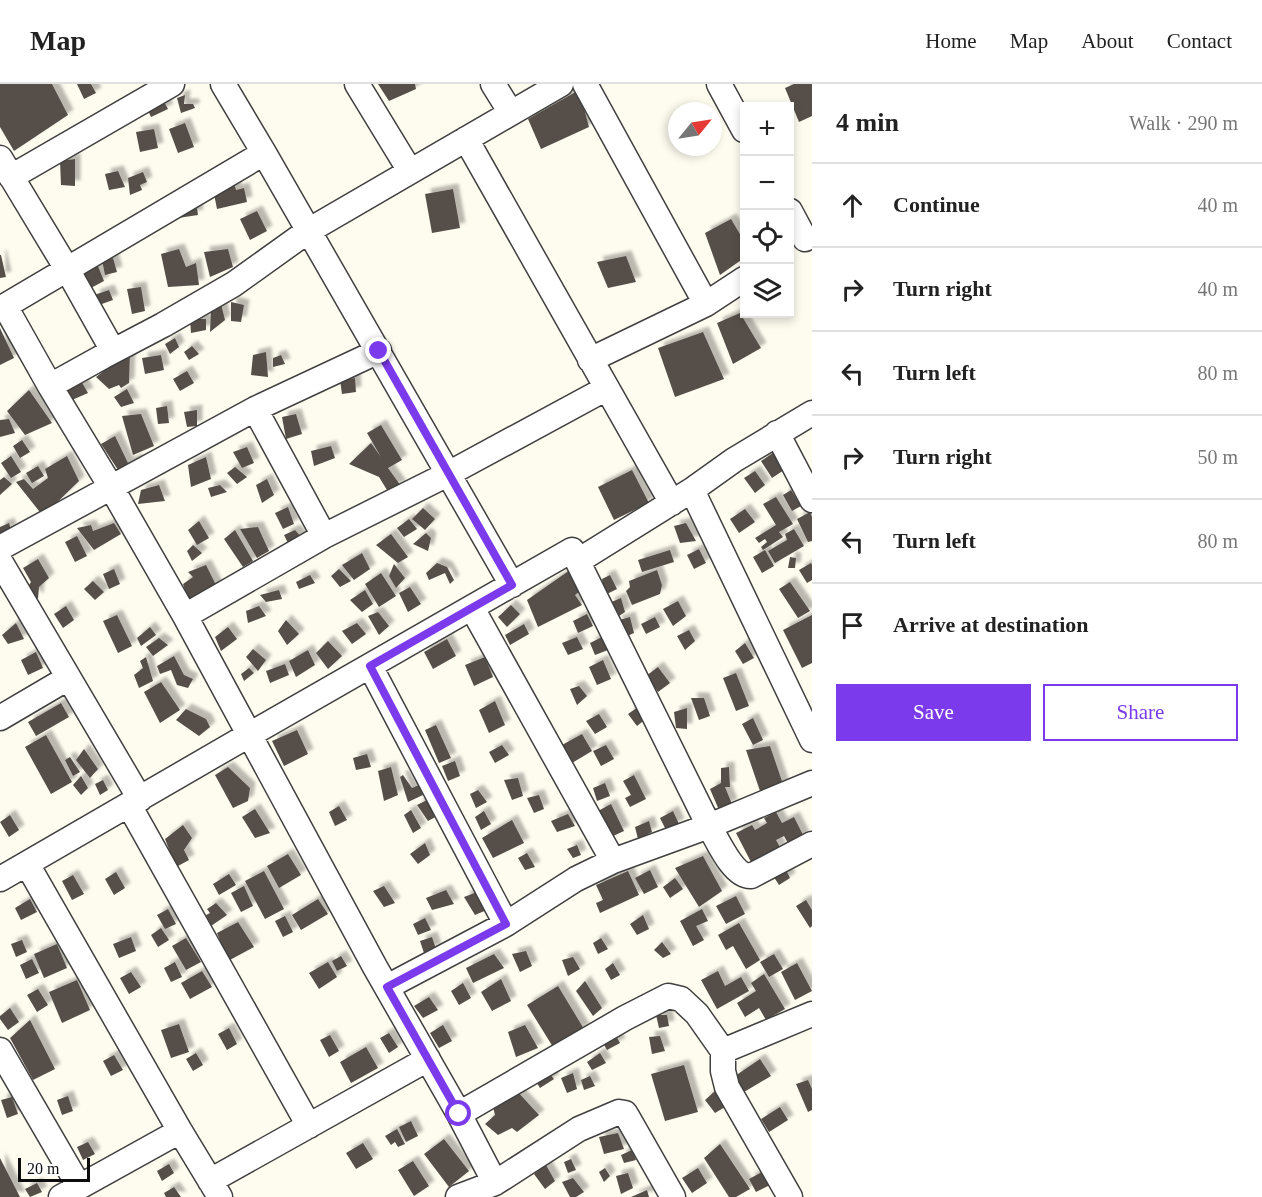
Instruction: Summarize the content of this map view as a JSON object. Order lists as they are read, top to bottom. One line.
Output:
{"scale_bar":"20 m","north":"top right","page":{"header":"Map","nav":["Home","Map","About","Contact"],"heading":["4 min","Walk · 290 m"],"map_buttons":["+","−"],"list":[["Continue","40 m"],["Turn right","40 m"],["Turn left","80 m"],["Turn right","50 m"],["Turn left","80 m"],"Arrive at destination"],"buttons":["Save","Share"],"scale":"20 m"}}
